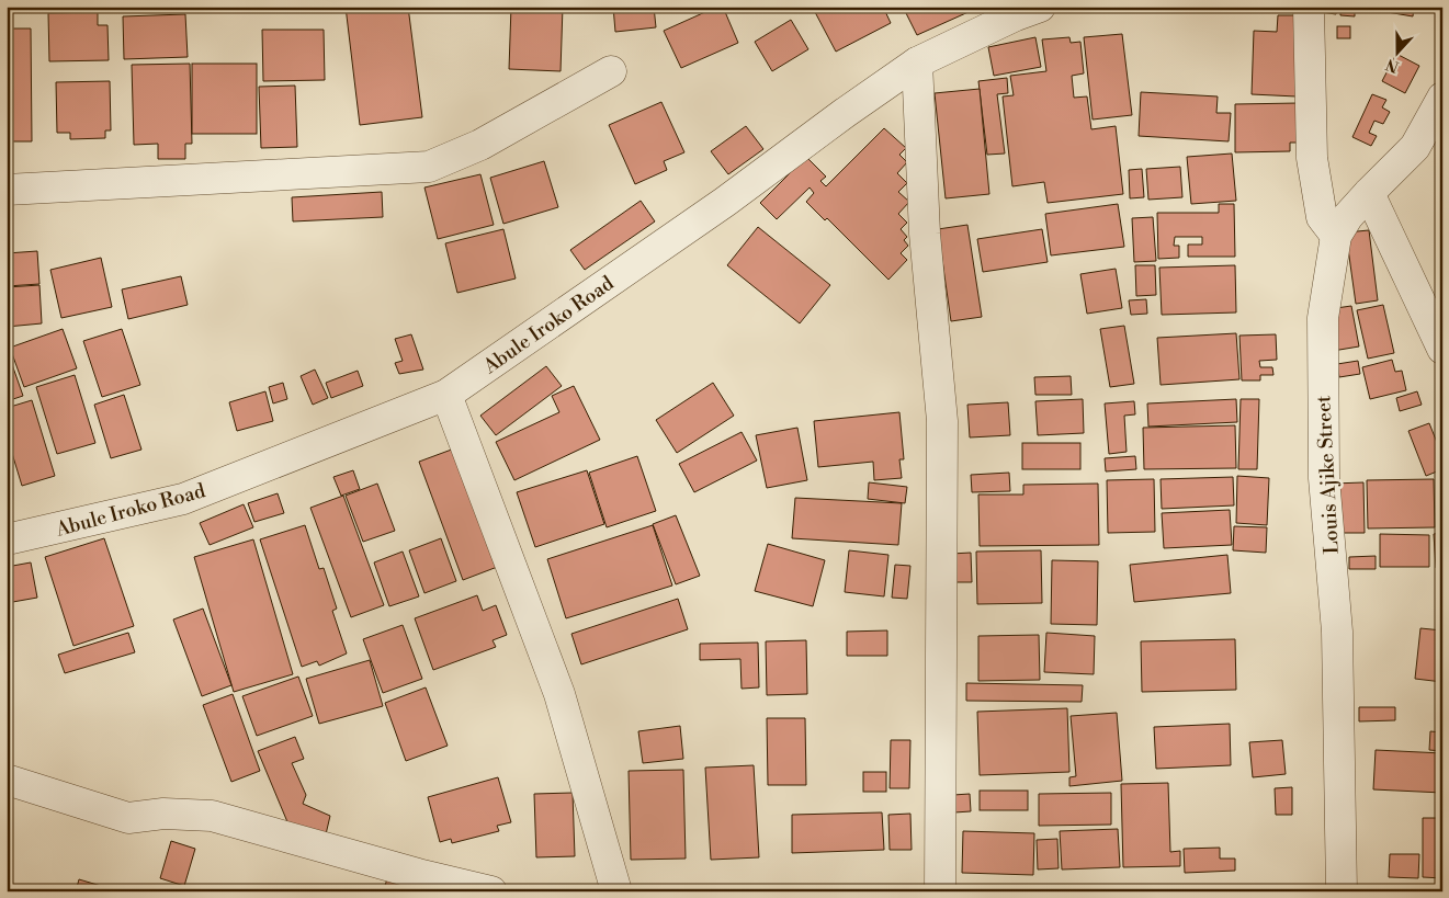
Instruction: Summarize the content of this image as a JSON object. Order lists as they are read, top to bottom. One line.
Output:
{"streets":{"street":["Abule Iroko Road","Louis Ajike Street"]},"north":"bottom"}
